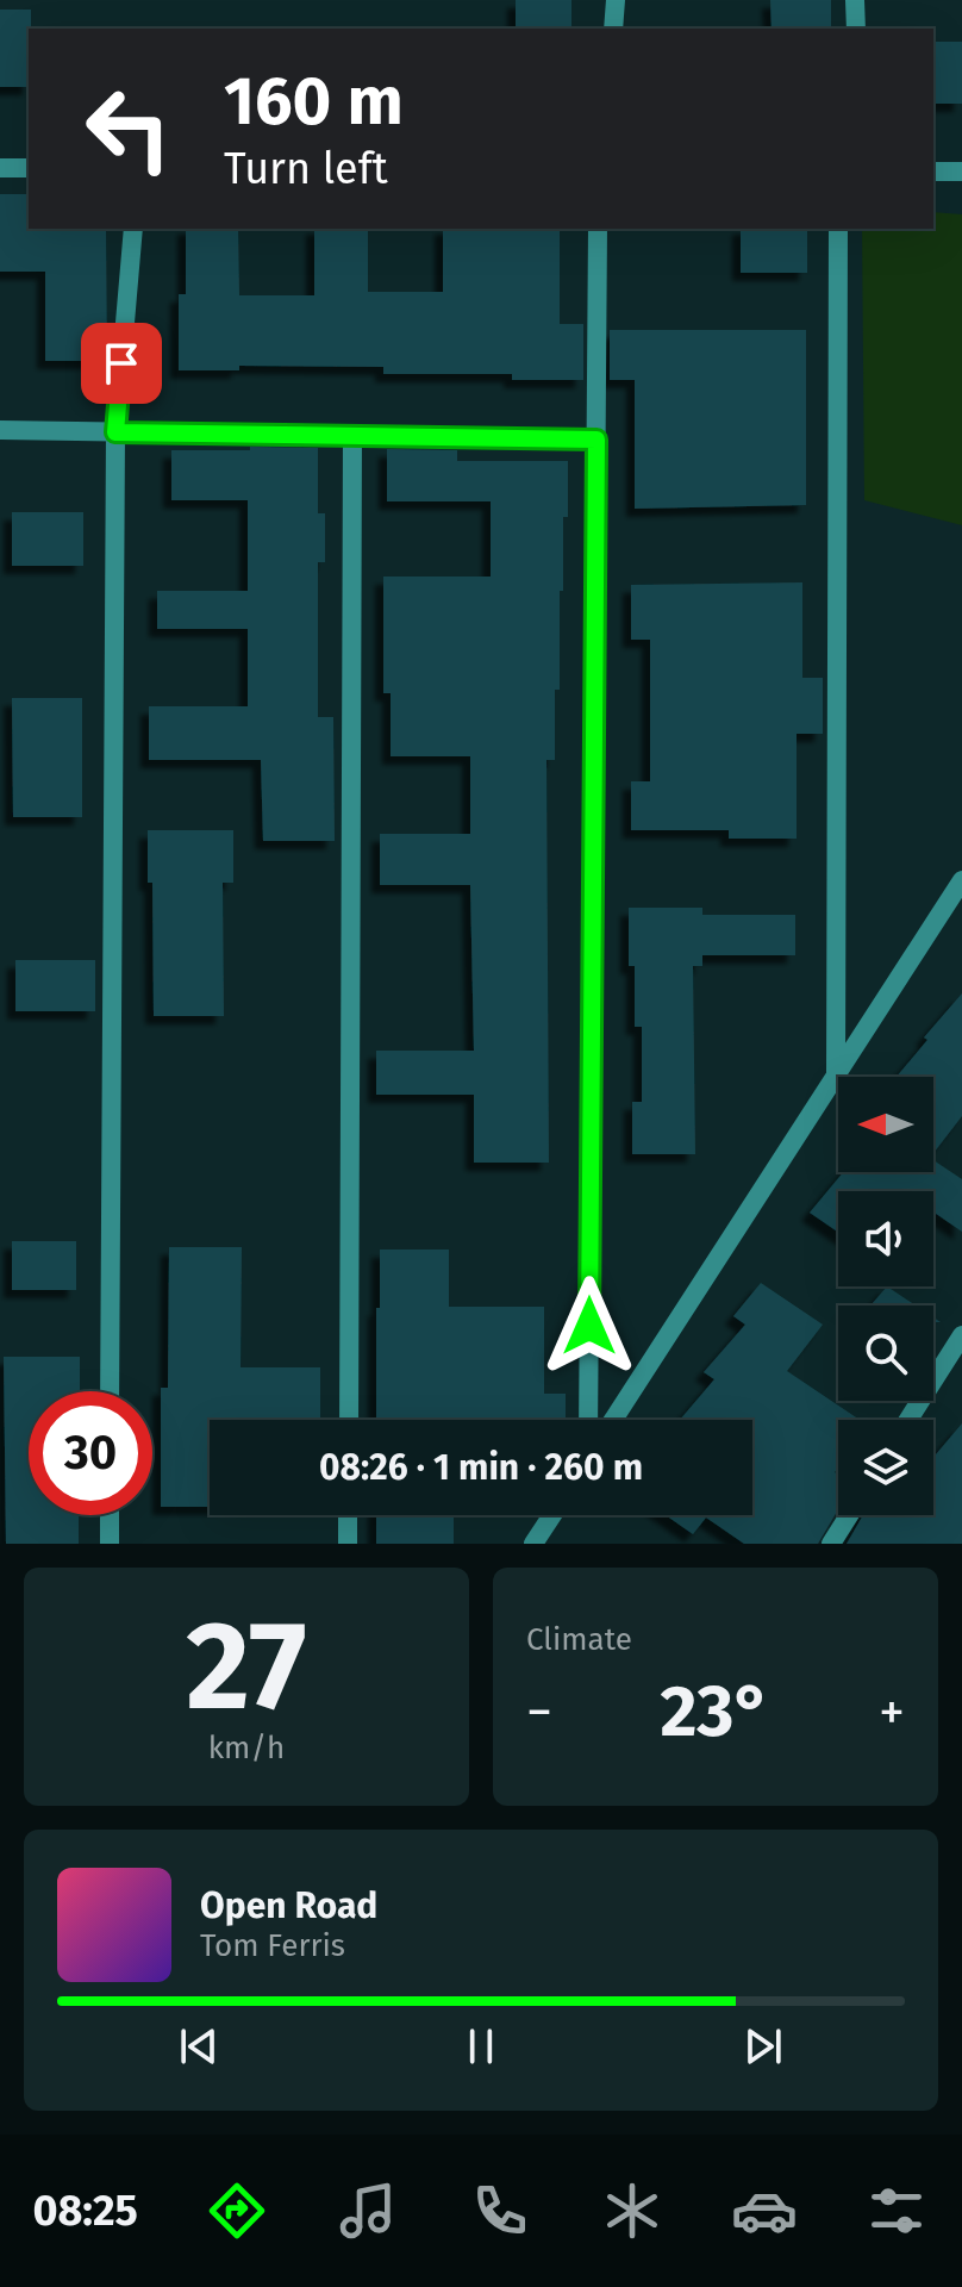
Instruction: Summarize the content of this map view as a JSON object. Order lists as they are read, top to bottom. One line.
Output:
{"north":"left","page":{"turn":["160 m","Turn left"],"limit":"30","trip":"08:26 · 1 min · 260 m","tile":[["27","km/h"],"Climate"],"heat":["−","23°","+"],"song":["Open Road","Tom Ferris"],"tabs":"08:25"}}
